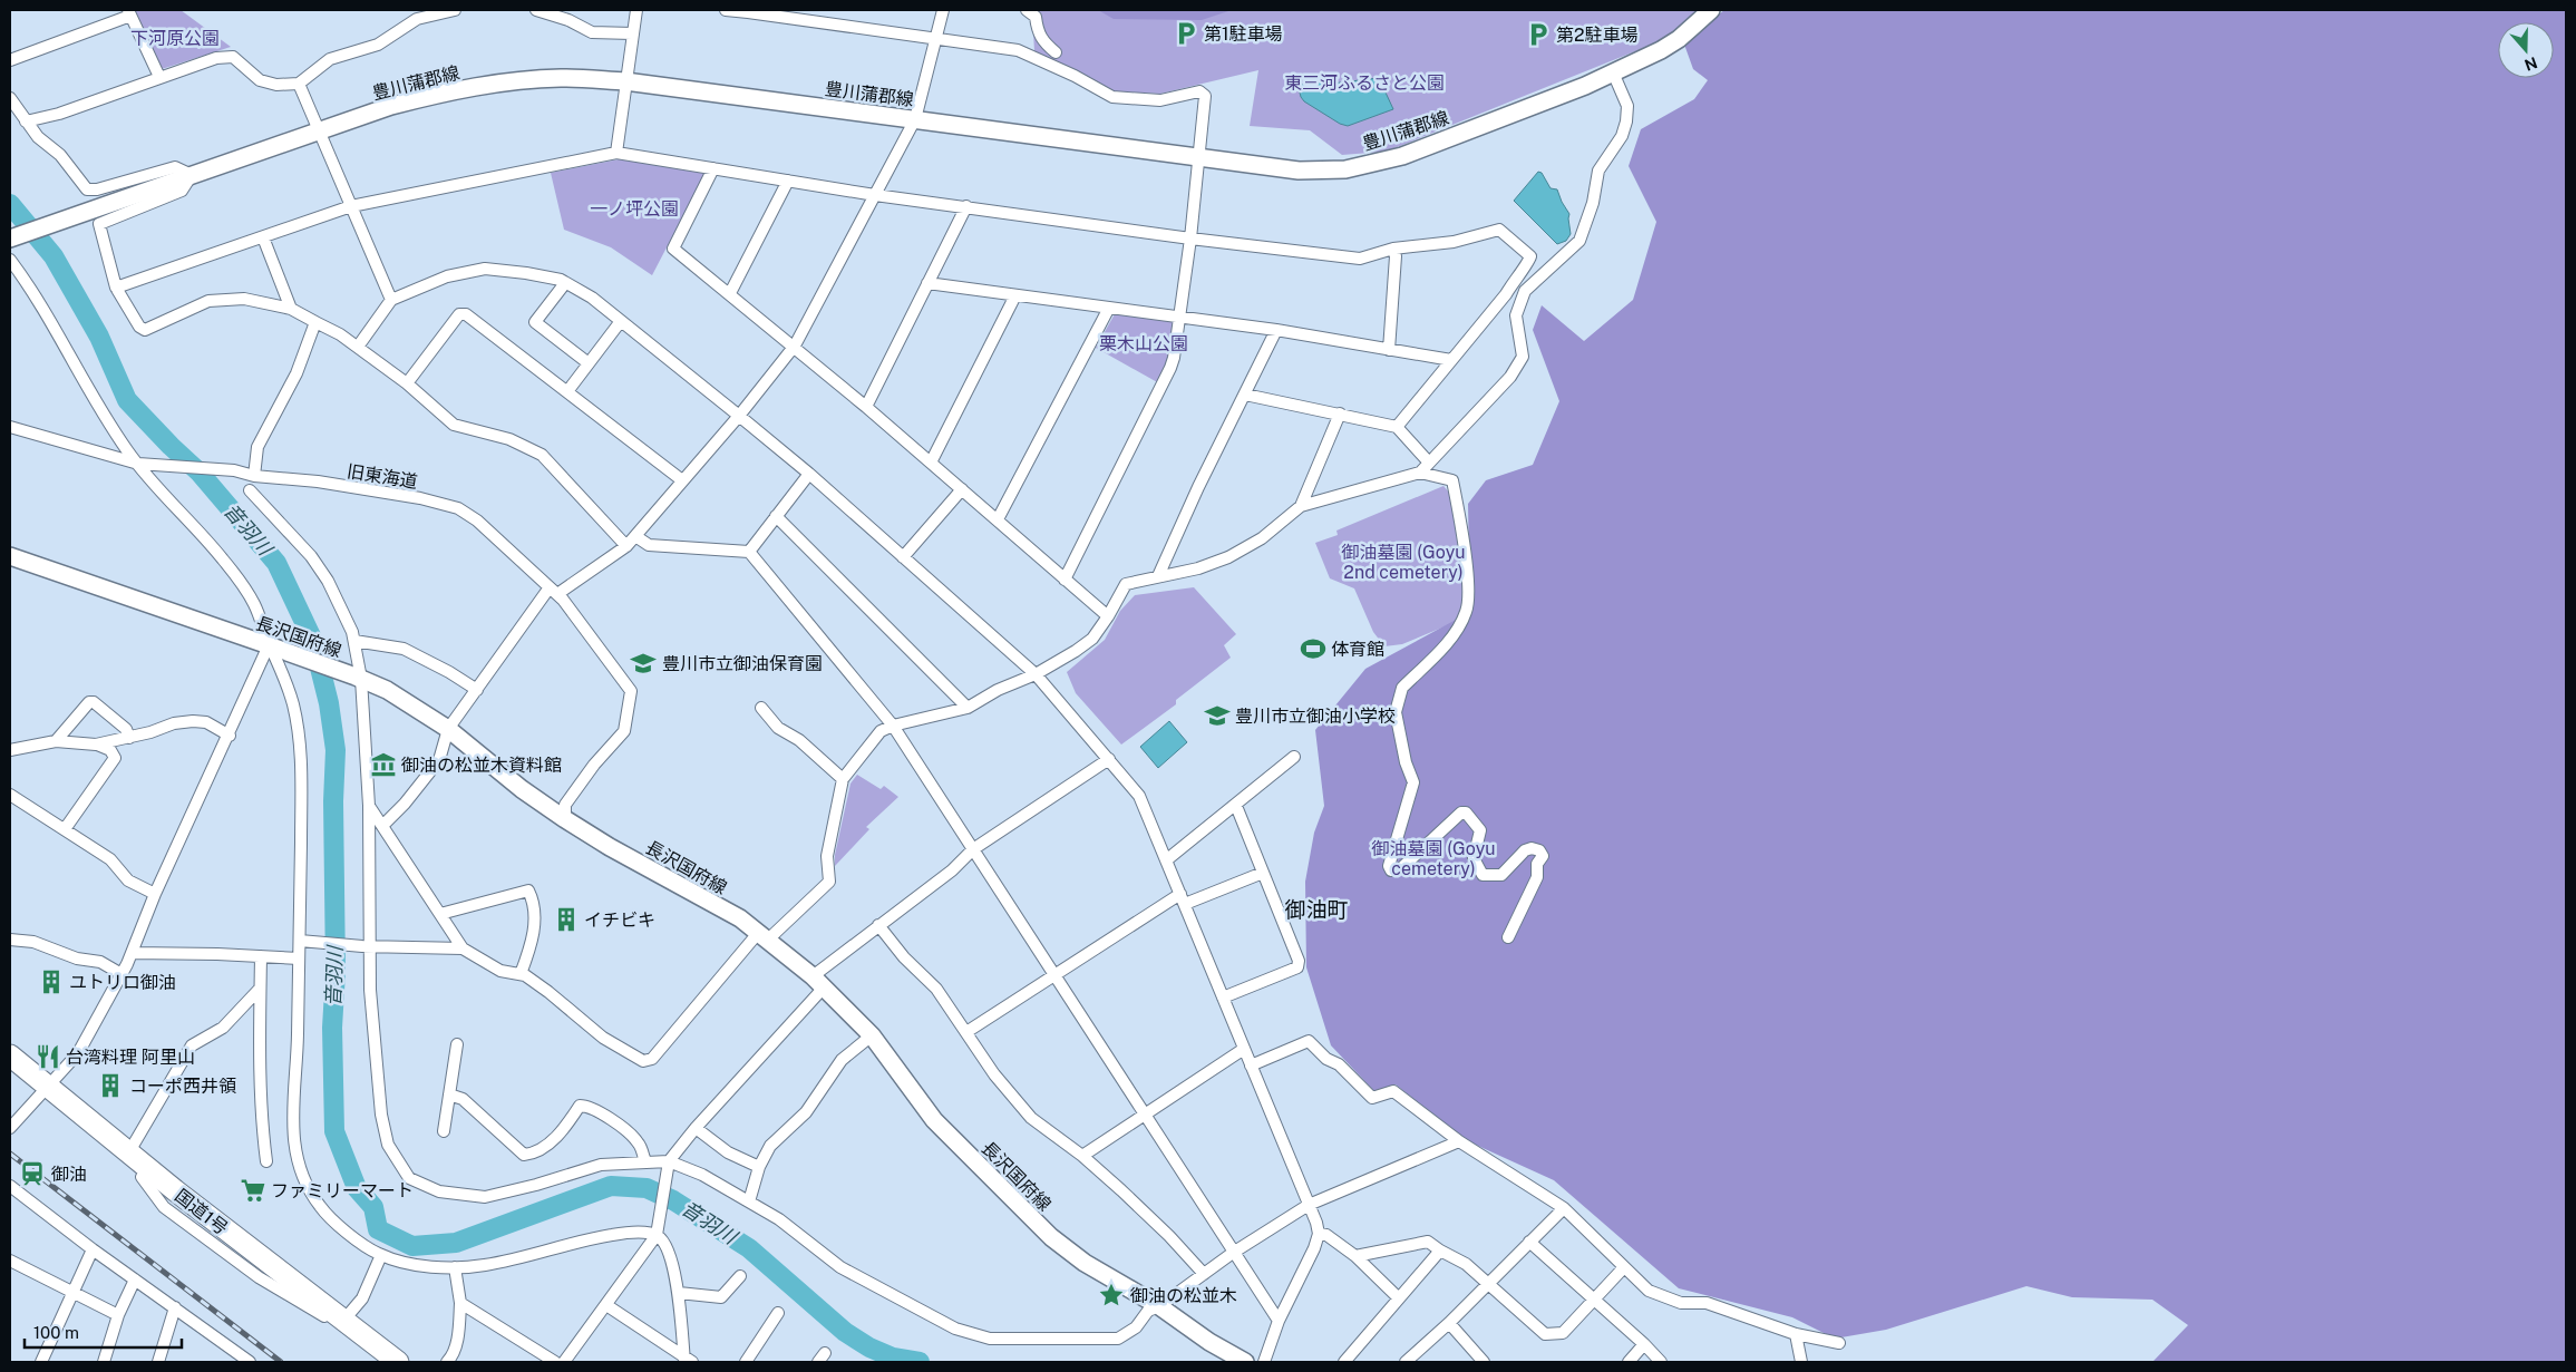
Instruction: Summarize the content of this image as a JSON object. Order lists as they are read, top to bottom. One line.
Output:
{"streets":{"highway":["国道1号"],"main road":["豊川蒲郡線","長沢国府線"],"street":["旧東海道"]},"crossings":[["旧東海道","長沢国府線"]],"districts":["御油町"],"water":["音羽川"],"parks":["下河原公園","東三河ふるさと公園","一ノ坪公園","栗木山公園","御油墓園 (Goyu 2nd cemetery)","御油墓園 (Goyu cemetery)"],"places":{"parking":["第1駐車場","第2駐車場"],"sports":["体育館"],"school or university":["豊川市立御油保育園","豊川市立御油小学校"],"museum":["御油の松並木資料館"],"building":["イチビキ","ユトリロ御油","コーポ西井領"],"restaurant":["台湾料理 阿里山"],"station":["御油"],"supermarket":["ファミリーマート"],"place":["御油の松並木"]},"scale_bar":"100 m","north":"bottom"}
